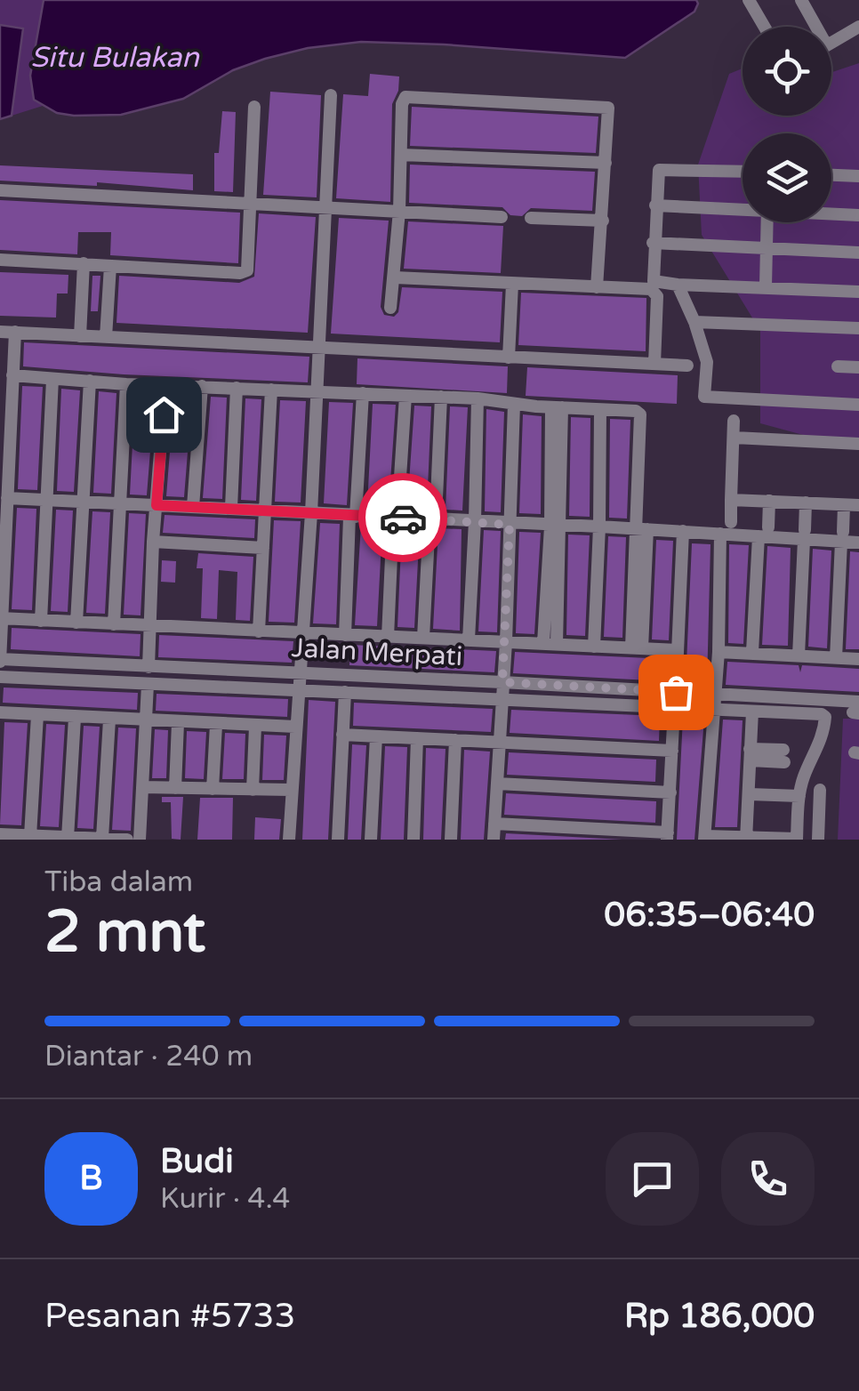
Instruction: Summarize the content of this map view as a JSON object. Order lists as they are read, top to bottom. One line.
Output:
{"streets":{"street":["Jalan Merpati"]},"water":["Situ Bulakan"],"page":{"heading":["2 mnt","Tiba dalam","06:35–06:40"],"panel":["Budi","Kurir · 4.4","Pesanan #5733","Rp 186,000"],"bar":"Diantar · 240 m","round":"B"}}
